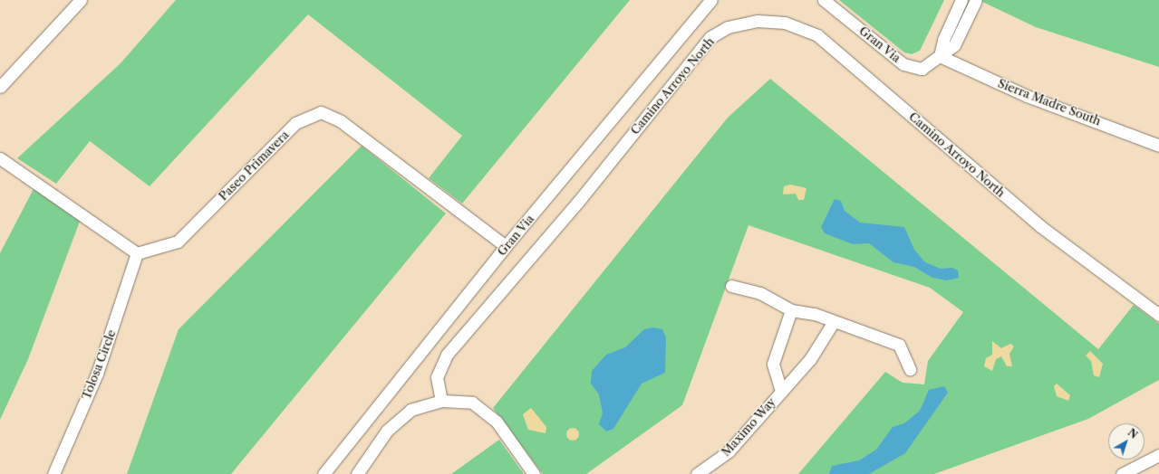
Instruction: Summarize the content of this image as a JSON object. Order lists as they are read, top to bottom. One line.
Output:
{"streets":{"street":["Gran Via","Camino Arroyo North","Sierra Madre South","Paseo Primavera","Tolosa Circle","Maximo Way"]},"crossings":[["Gran Via","Sierra Madre South"],["Gran Via","Paseo Primavera"],["Paseo Primavera","Tolosa Circle"]],"north":"top right"}
